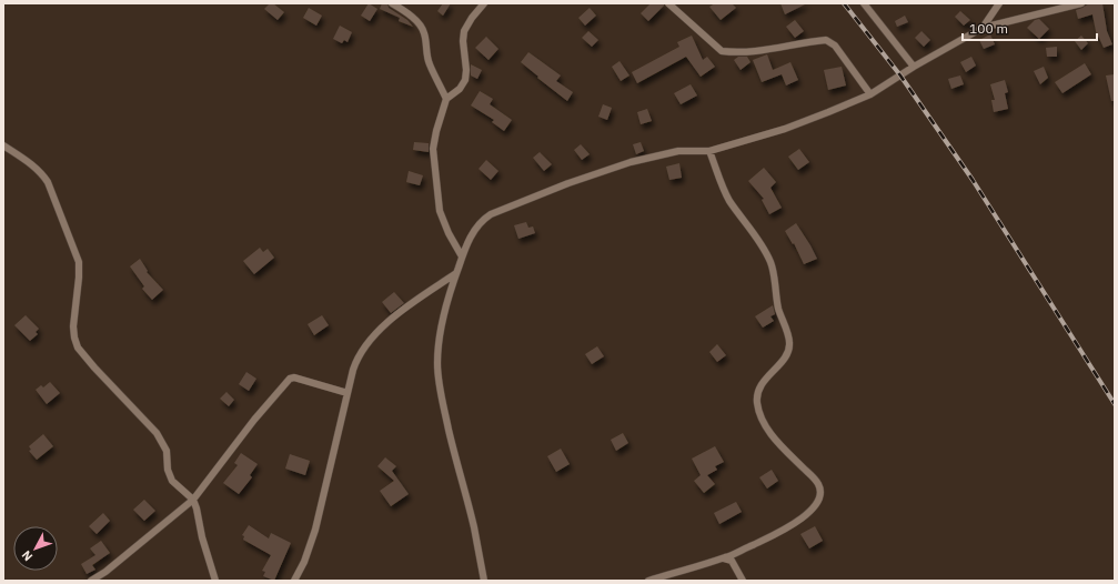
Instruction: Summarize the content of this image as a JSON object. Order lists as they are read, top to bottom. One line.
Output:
{"scale_bar":"100 m","north":"bottom left"}
